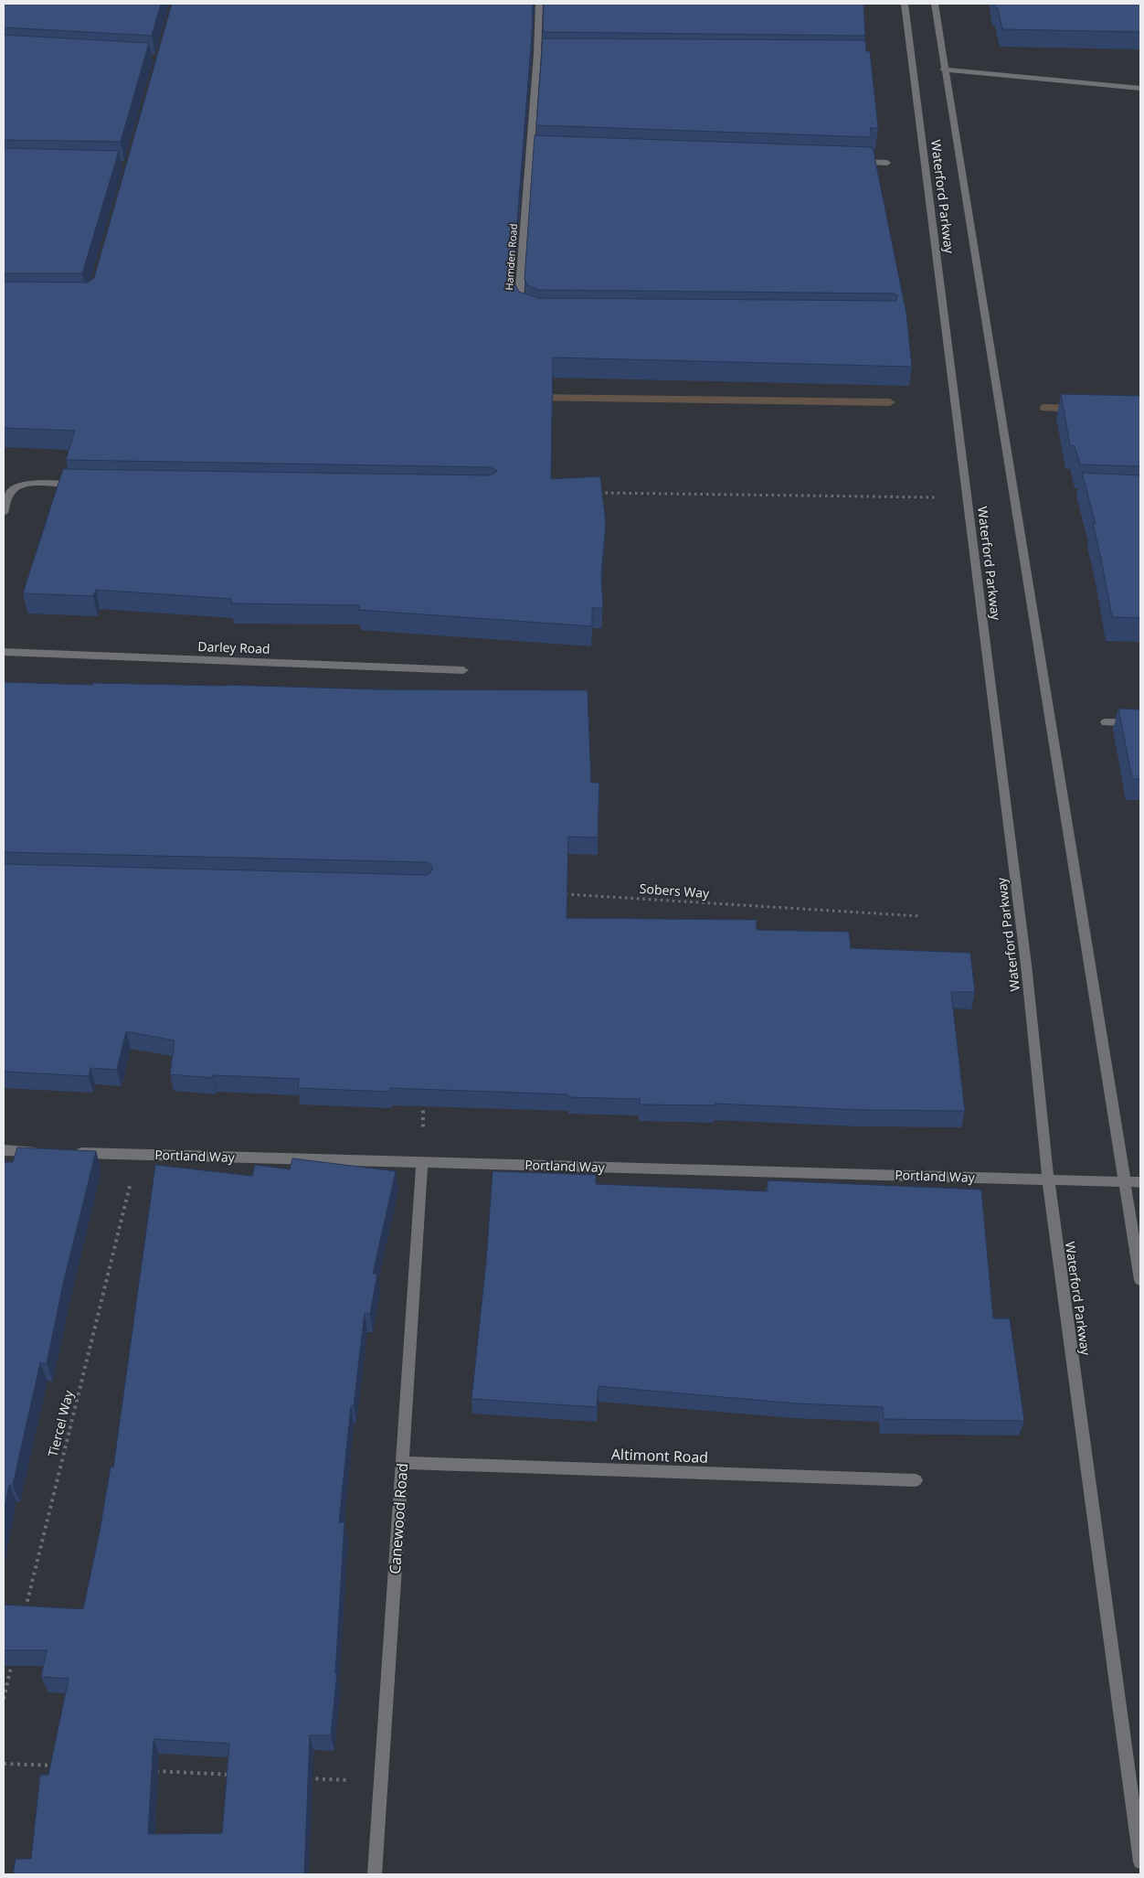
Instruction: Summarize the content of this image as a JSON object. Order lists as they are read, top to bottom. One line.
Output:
{"streets":{"street":["Waterford Parkway","Hamden Road","Darley Road","Portland Way","Altimont Road","Canewood Road"],"path":["Sobers Way","Tiercel Way"]},"crossings":[["Waterford Parkway","Portland Way"],["Portland Way","Tiercel Way"],["Portland Way","Canewood Road"],["Altimont Road","Canewood Road"]]}
